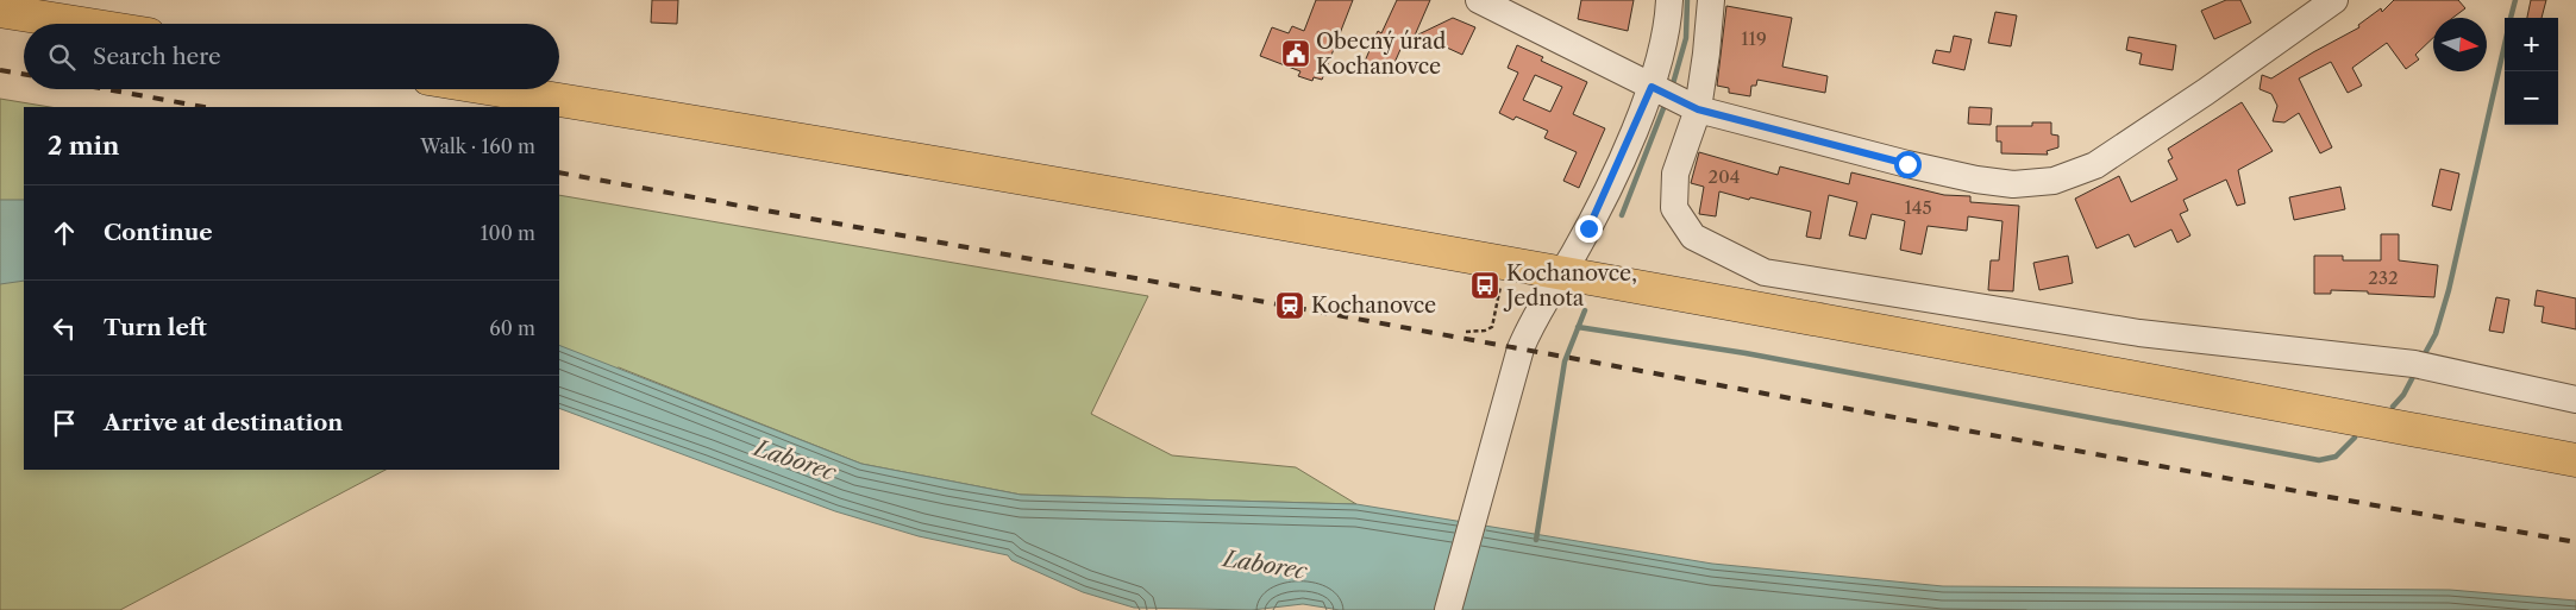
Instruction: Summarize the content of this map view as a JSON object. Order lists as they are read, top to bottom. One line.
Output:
{"water":["Laborec"],"places":{"public building":["Obecný úrad Kochanovce"],"bus stop":["Kochanovce, Jednota"],"station":["Kochanovce"]},"house_numbers":["119","204","145","232"],"north":"right","page":{"map_buttons":["+","−"],"search":"Search here","heading":["2 min","Walk · 160 m"],"list":[["Continue","100 m"],["Turn left","60 m"],"Arrive at destination"]}}
